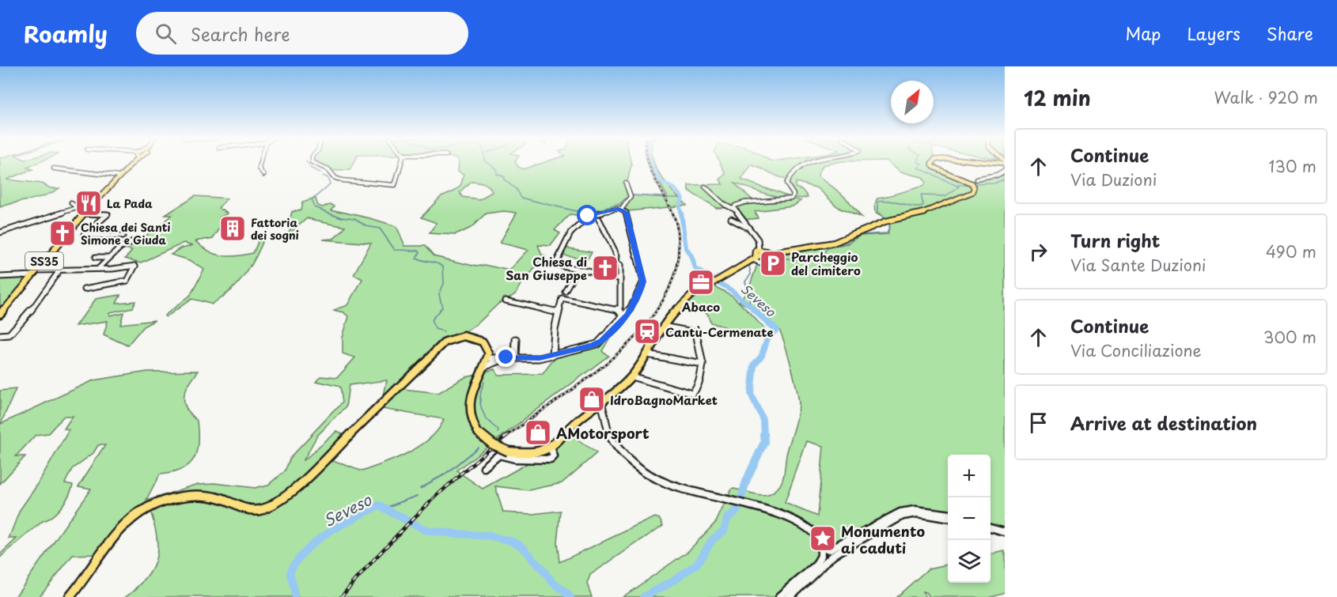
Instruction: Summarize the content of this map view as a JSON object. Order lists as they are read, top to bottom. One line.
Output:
{"streets":{"main road":["SS35"]},"water":["Seveso"],"places":{"restaurant":["La Pada"],"building":["Fattoria dei sogni"],"church":["Chiesa dei Santi Simone e Giuda","Chiesa di San Giuseppe"],"parking":["Parcheggio del cimitero"],"office":["Abaco"],"station":["Cantù-Cermenate"],"shop":["IdroBagnoMarket","AMotorsport"],"place":["Monumento ai caduti"]},"north":"top right","page":{"header":"Roamly","search":"Search here","nav":["Map","Layers","Share"],"heading":["12 min","Walk · 920 m"],"list":[["Continue","Via Duzioni","130 m"],["Turn right","Via Sante Duzioni","490 m"],["Continue","Via Conciliazione","300 m"],"Arrive at destination"],"map_buttons":["+","−"]}}
